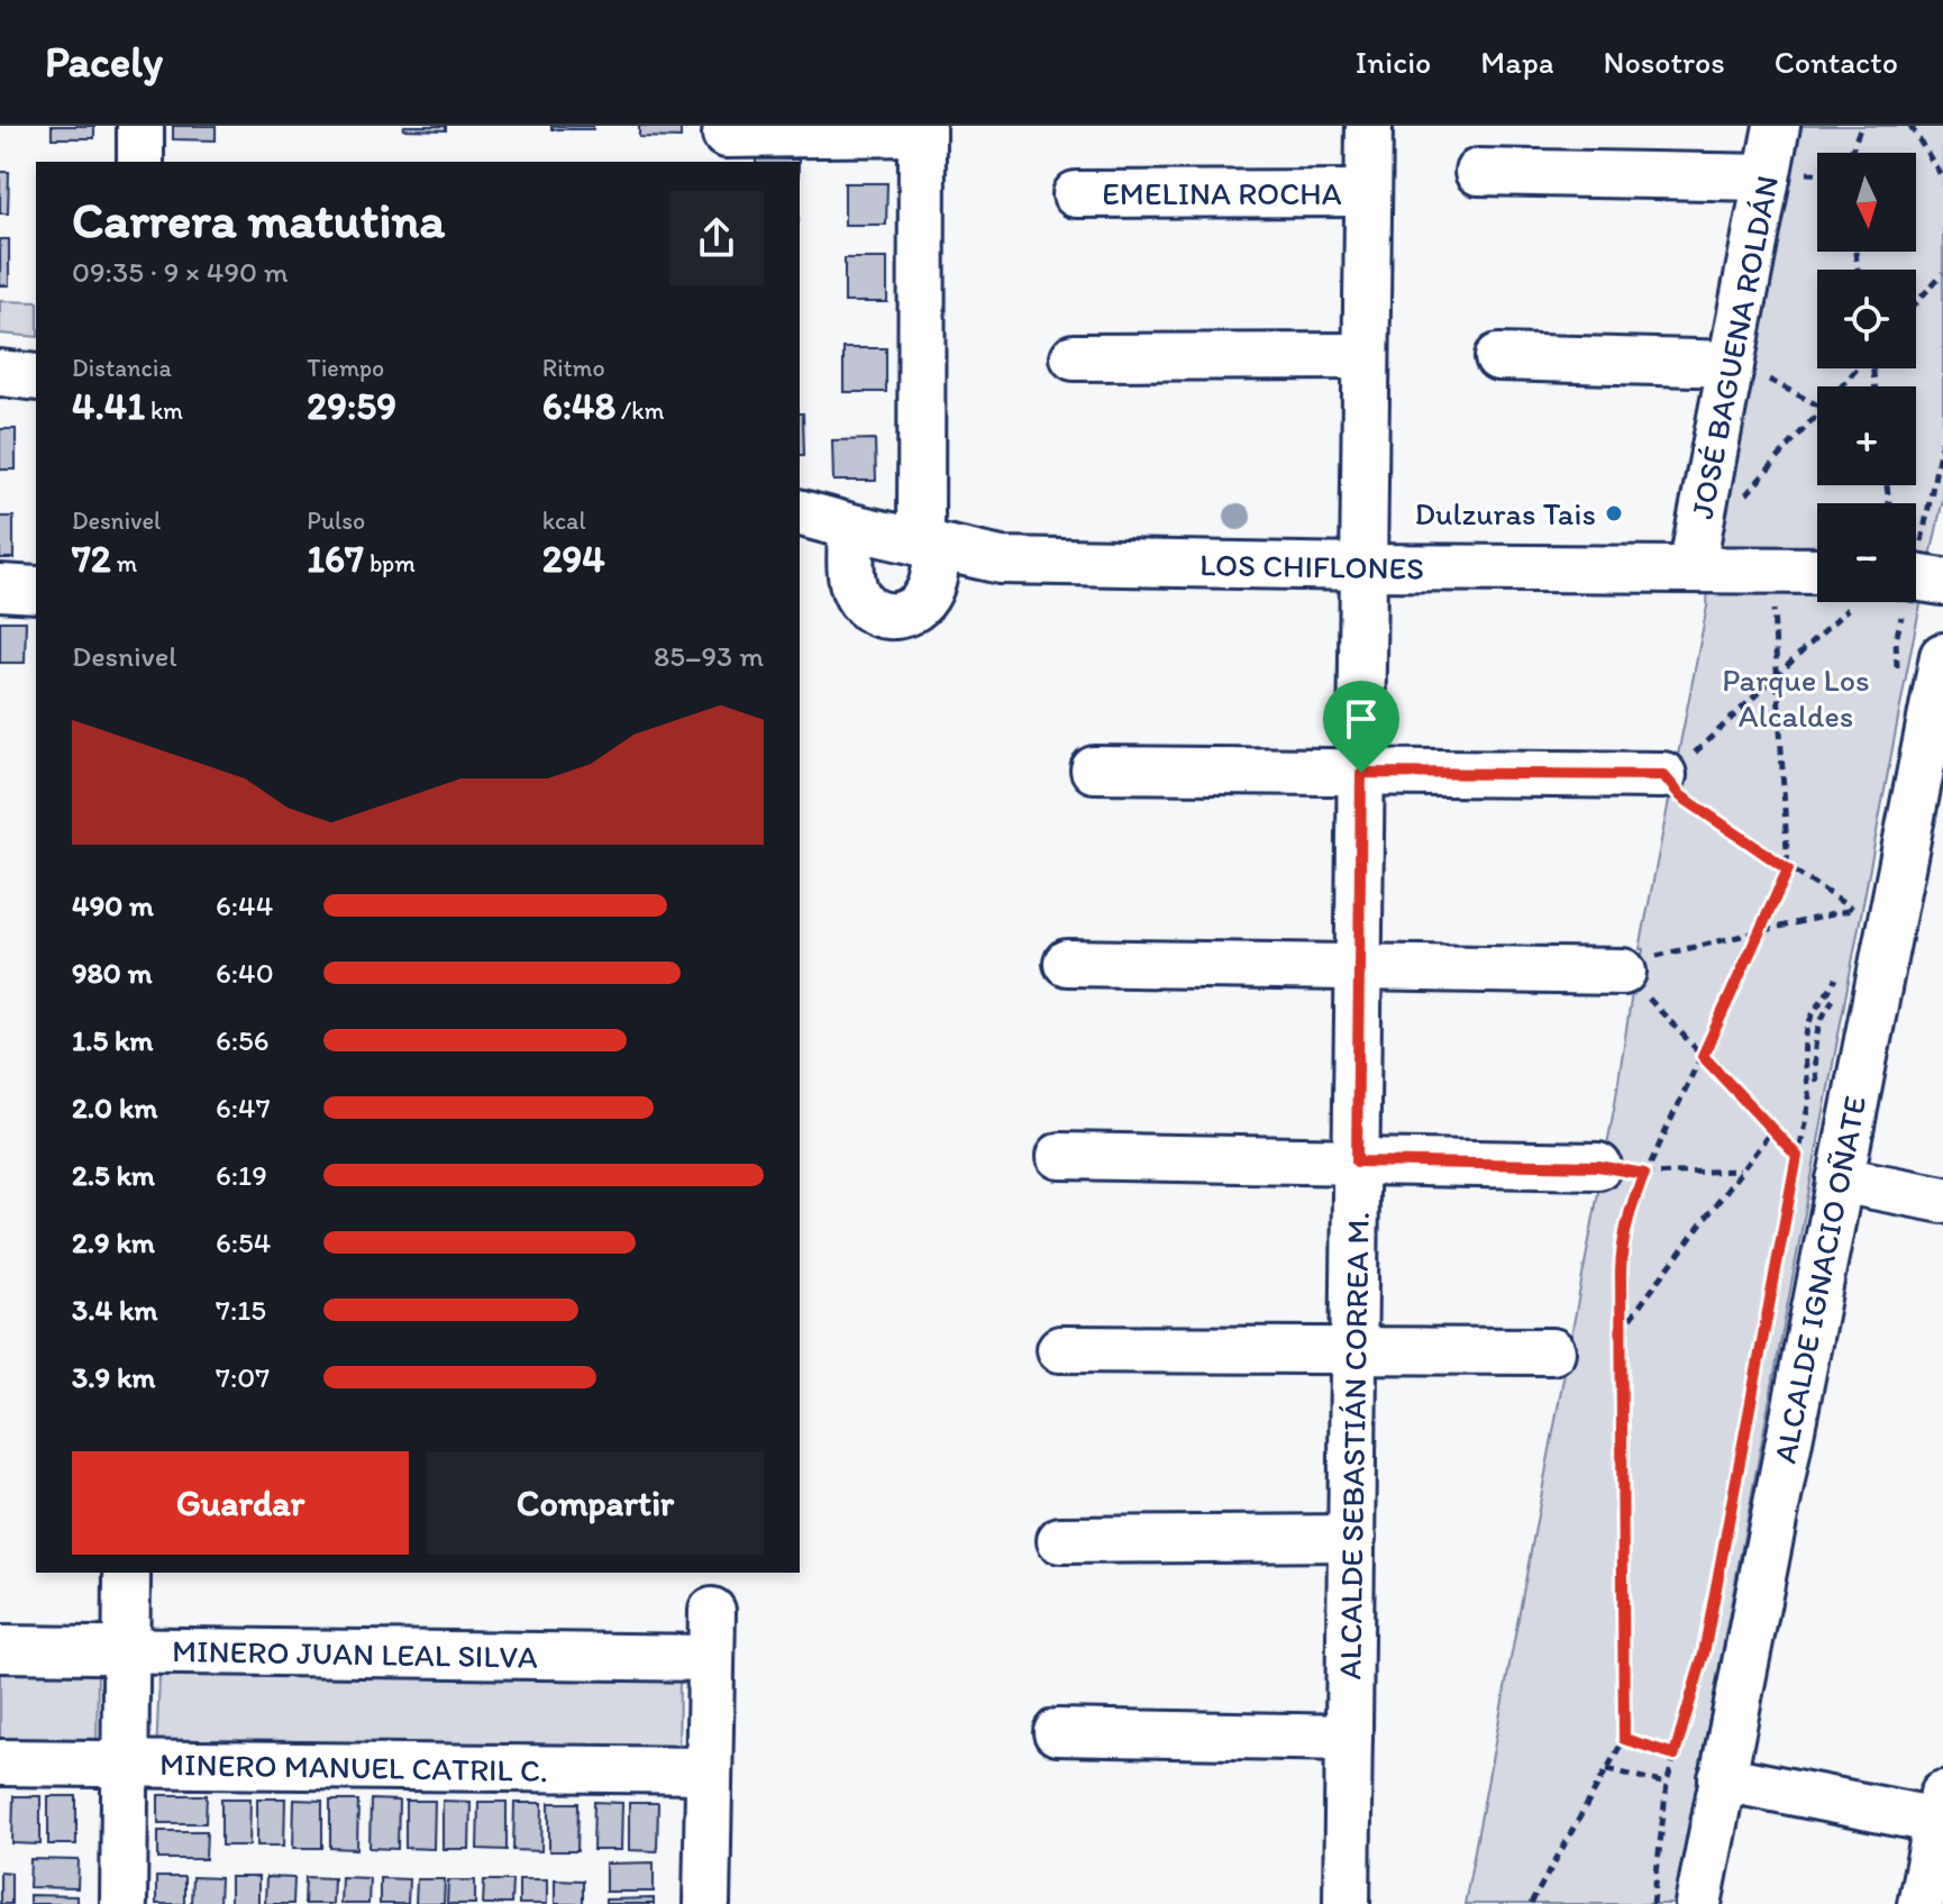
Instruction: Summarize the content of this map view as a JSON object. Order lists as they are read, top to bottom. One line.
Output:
{"streets":{"street":["EMELINA ROCHA","JOSÉ BAGUENA ROLDÁN","LOS CHIFLONES","ALCALDE IGNACIO OÑATE","ALCALDE SEBASTIÁN CORREA M.","MINERO JUAN LEAL SILVA","MINERO MANUEL CATRIL C."]},"crossings":[["EMELINA ROCHA","ALCALDE SEBASTIÁN CORREA M."],["JOSÉ BAGUENA ROLDÁN","LOS CHIFLONES"],["LOS CHIFLONES","ALCALDE SEBASTIÁN CORREA M."]],"parks":["Parque Los Alcaldes"],"places":["Dulzuras Tais"],"north":"bottom","page":{"header":"Pacely","nav":["Inicio","Mapa","Nosotros","Contacto"],"map_buttons":["+","−"],"heading":["Carrera matutina","09:35 · 9 × 490 m"],"stats":[["Distancia","4.41 km"],["Tiempo","29:59"],["Ritmo","6:48 /km"],["Desnivel","72 m"],["Pulso","167 bpm"],["kcal","294"]],"chart":["Desnivel","85–93 m"],"list":[{"name":"490 m","note":"6:44"},{"name":"980 m","note":"6:40"},{"name":"1.5 km","note":"6:56"},{"name":"2.0 km","note":"6:47"},{"name":"2.5 km","note":"6:19"},{"name":"2.9 km","note":"6:54"},{"name":"3.4 km","note":"7:15"},{"name":"3.9 km","note":"7:07"}],"buttons":["Guardar","Compartir"]}}
